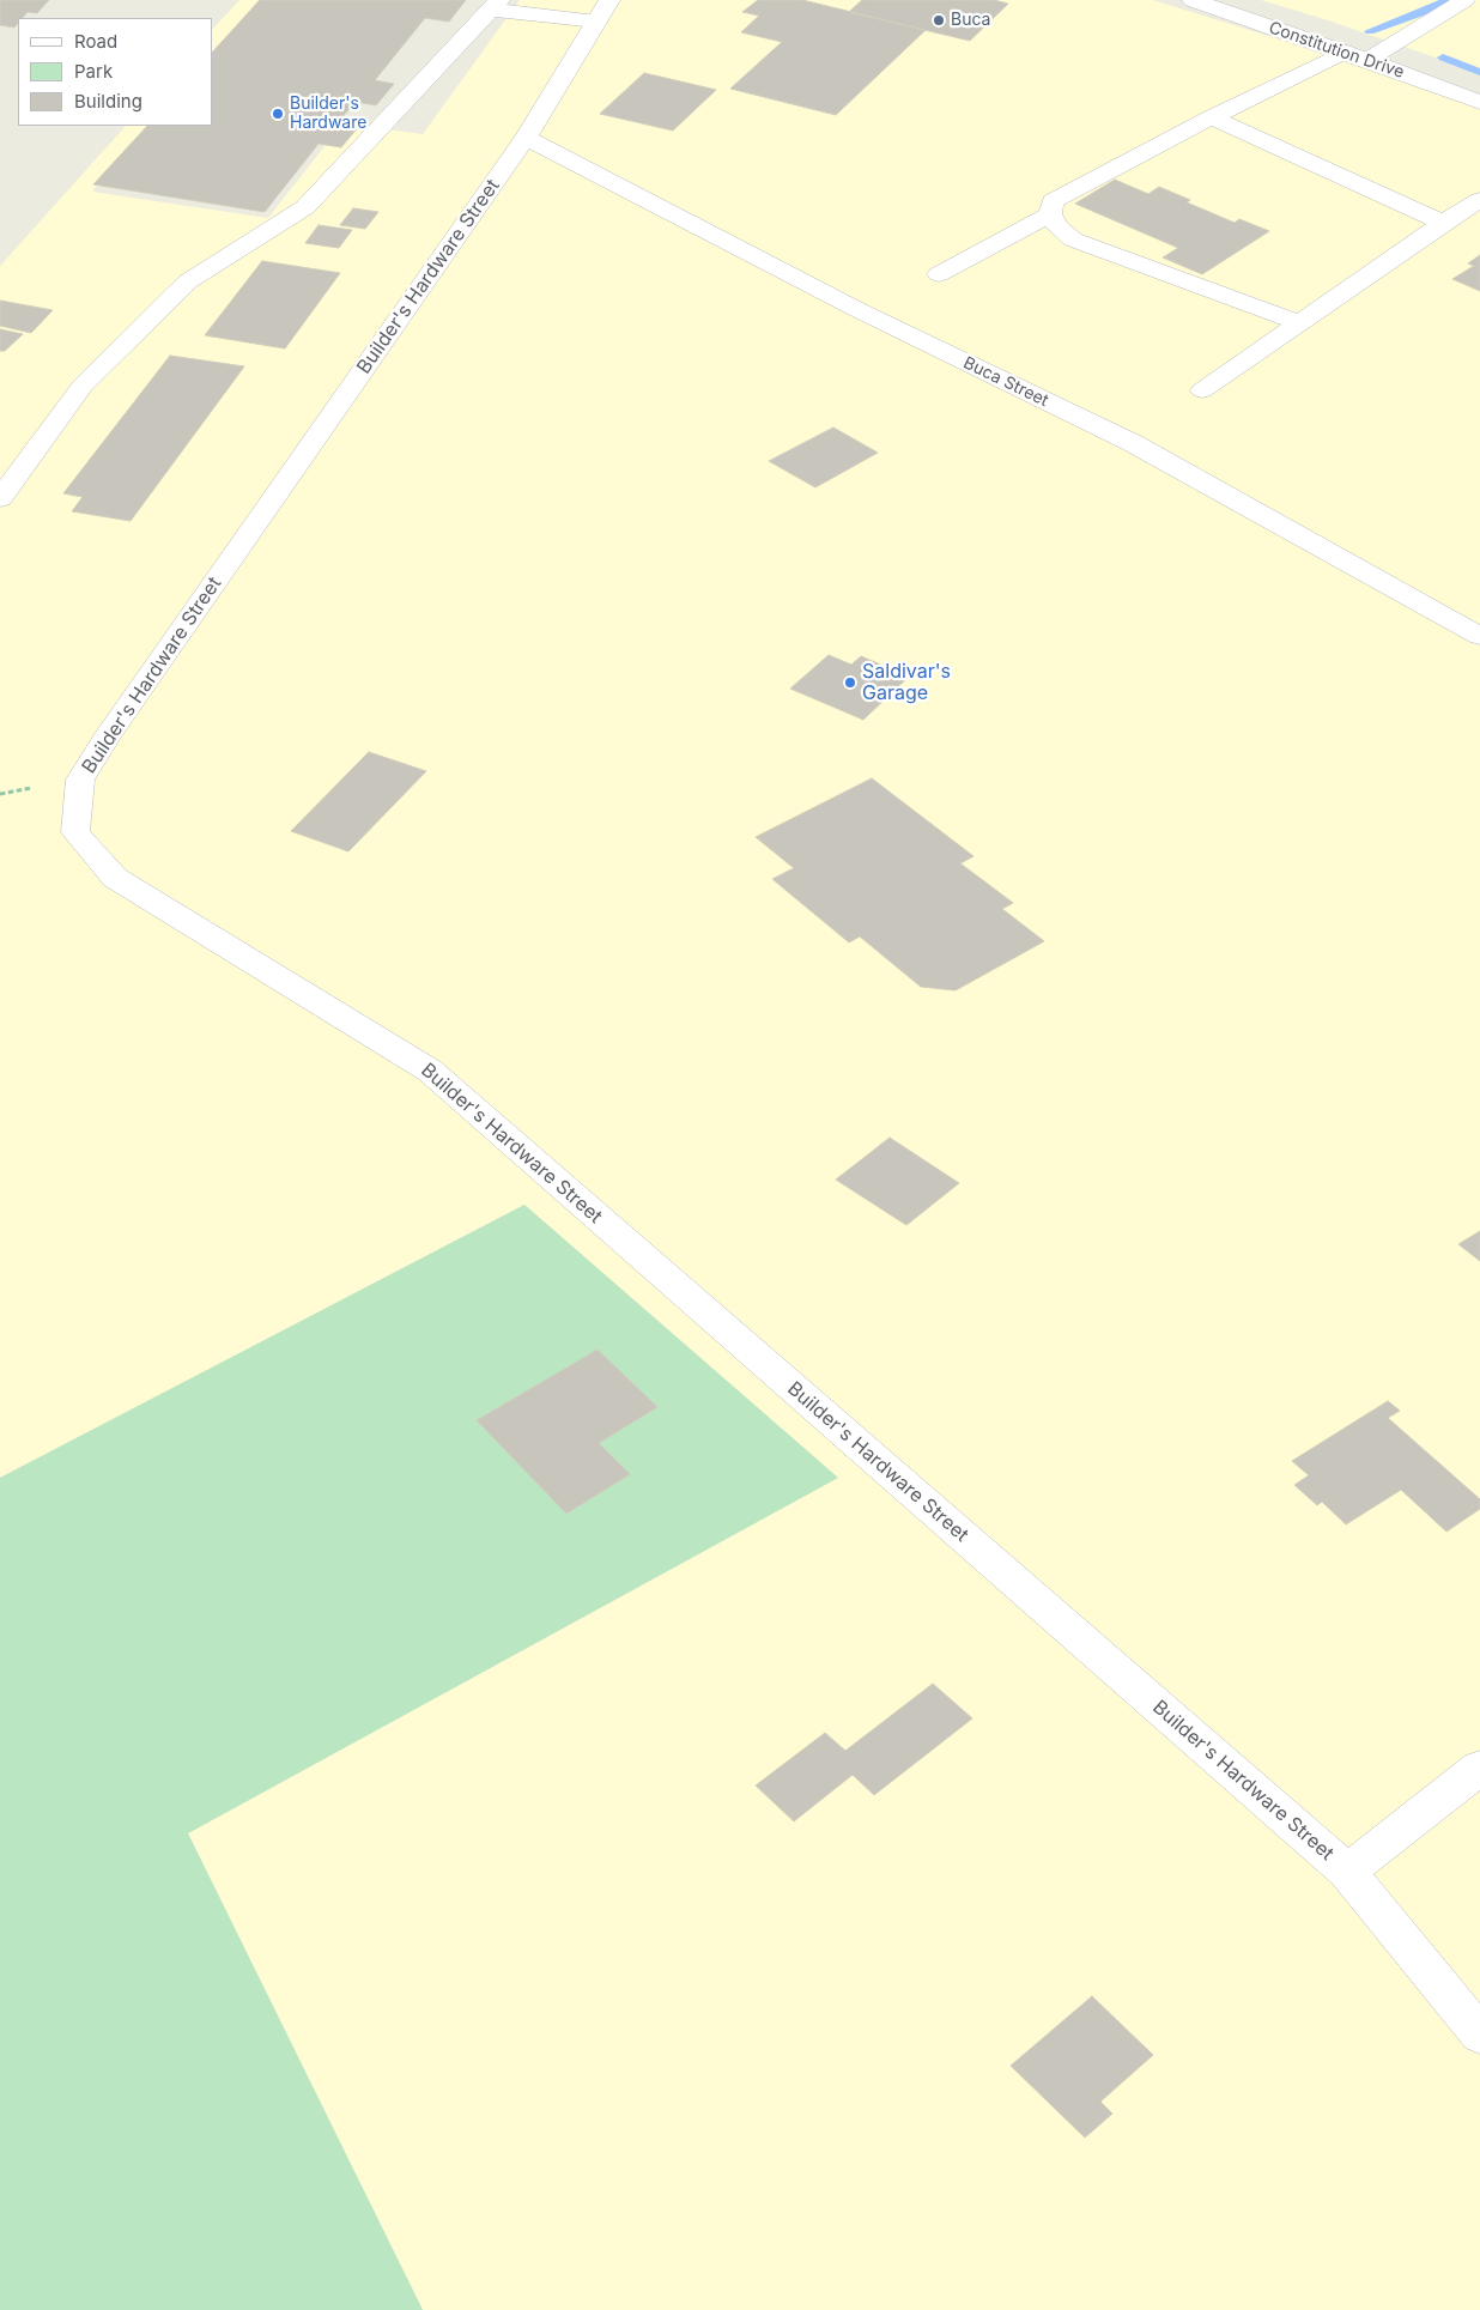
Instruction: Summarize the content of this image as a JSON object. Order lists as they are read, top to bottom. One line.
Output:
{"streets":{"street":["Constitution Drive","Builder's Hardware Street","Buca Street"]},"crossings":[["Builder's Hardware Street","Buca Street"]],"places":["Buca","Builder's Hardware","Saldivar's Garage"],"legend":["Road","Park","Building"]}
